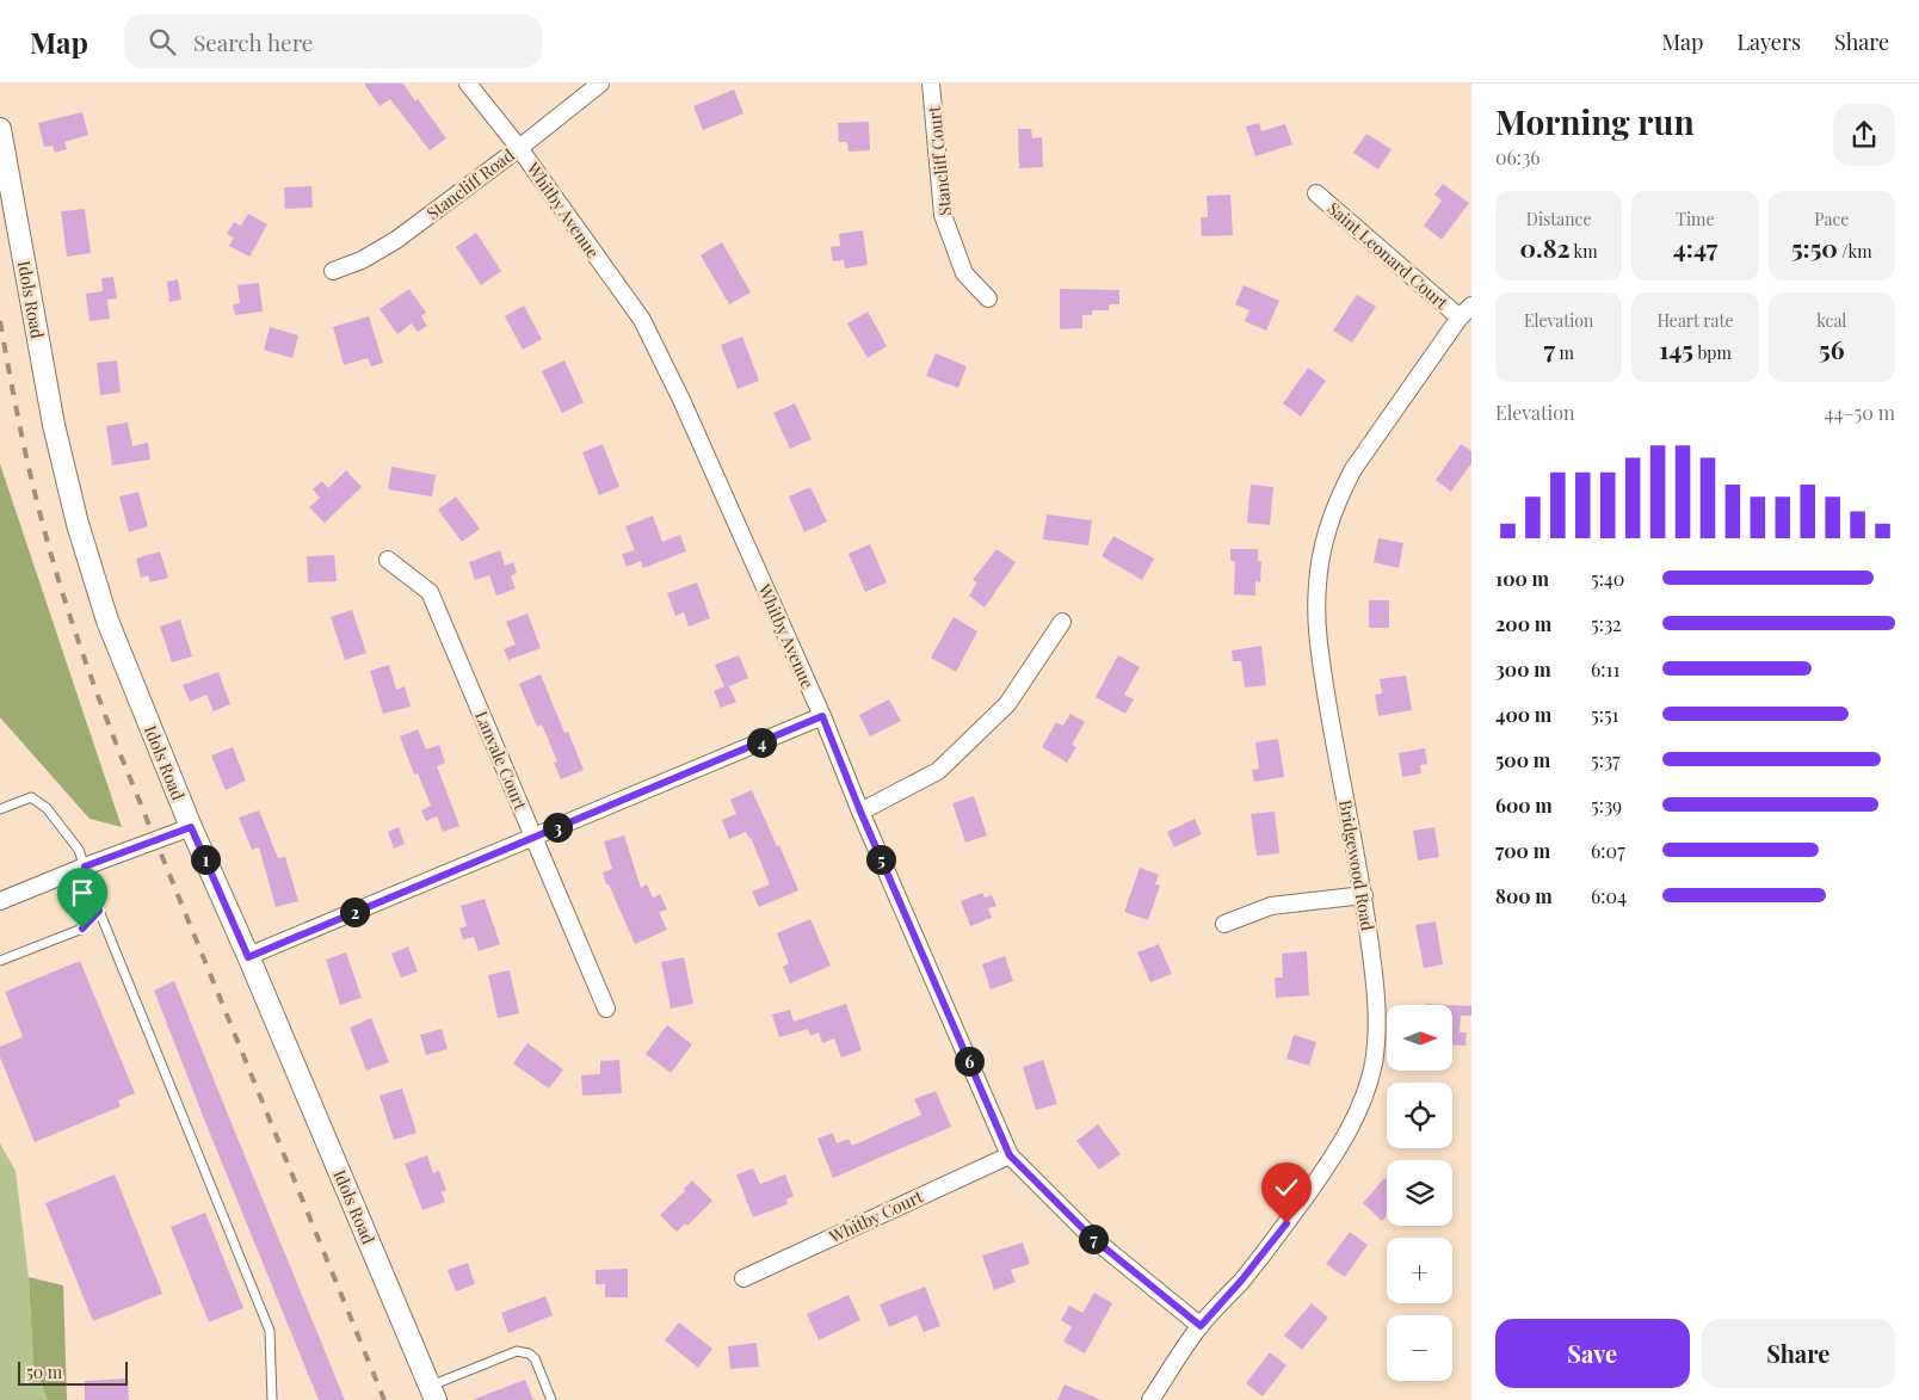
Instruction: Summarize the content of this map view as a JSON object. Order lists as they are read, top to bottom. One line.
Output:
{"streets":{"street":["Stancliff Court","Stancliff Road","Whitby Avenue","Saint Leonard Court","Idols Road","Lanvale Court","Bridgewood Road","Whitby Court"]},"crossings":[["Stancliff Road","Whitby Avenue"],["Whitby Avenue","Bridgewood Road"],["Whitby Avenue","Whitby Court"],["Saint Leonard Court","Bridgewood Road"]],"scale_bar":"50 m","north":"right","page":{"header":"Map","search":"Search here","nav":["Map","Layers","Share"],"heading":["Morning run","06:36"],"stats":[["Distance","0.82 km"],["Time","4:47"],["Pace","5:50 /km"],["Elevation","7 m"],["Heart rate","145 bpm"],["kcal","56"]],"chart":["Elevation","44–50 m"],"list":[{"name":"100 m","note":"5:40"},{"name":"200 m","note":"5:32"},{"name":"300 m","note":"6:11"},{"name":"400 m","note":"5:51"},{"name":"500 m","note":"5:37"},{"name":"600 m","note":"5:39"},{"name":"700 m","note":"6:07"},{"name":"800 m","note":"6:04"}],"pins":["4","3","1","5","2","6","7"],"map_buttons":["+","−"],"buttons":["Save","Share"],"scale":"50 m"}}
